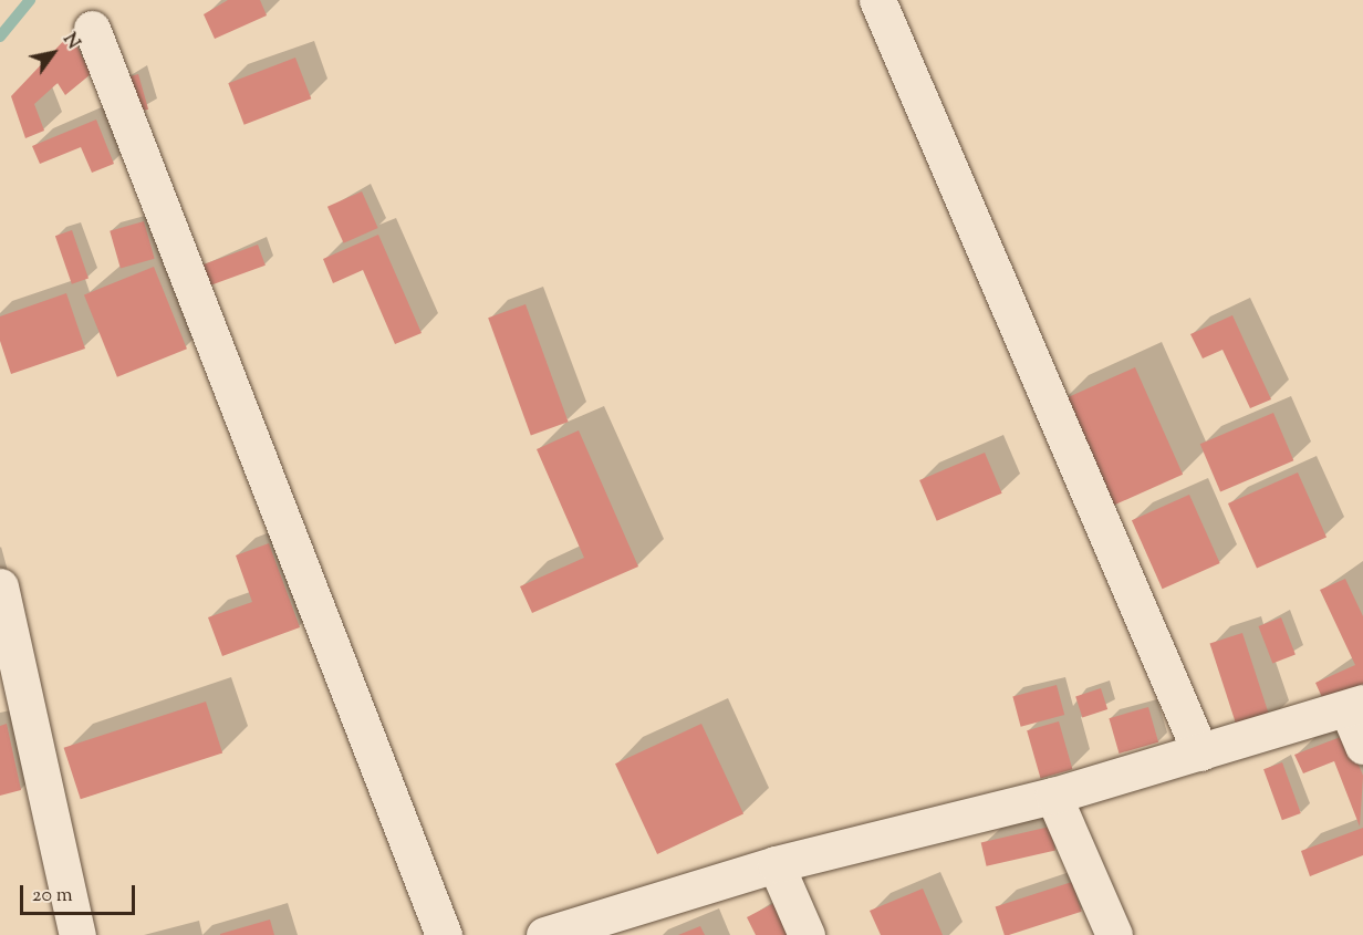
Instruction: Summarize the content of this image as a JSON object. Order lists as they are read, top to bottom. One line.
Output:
{"scale_bar":"20 m","north":"top right"}
